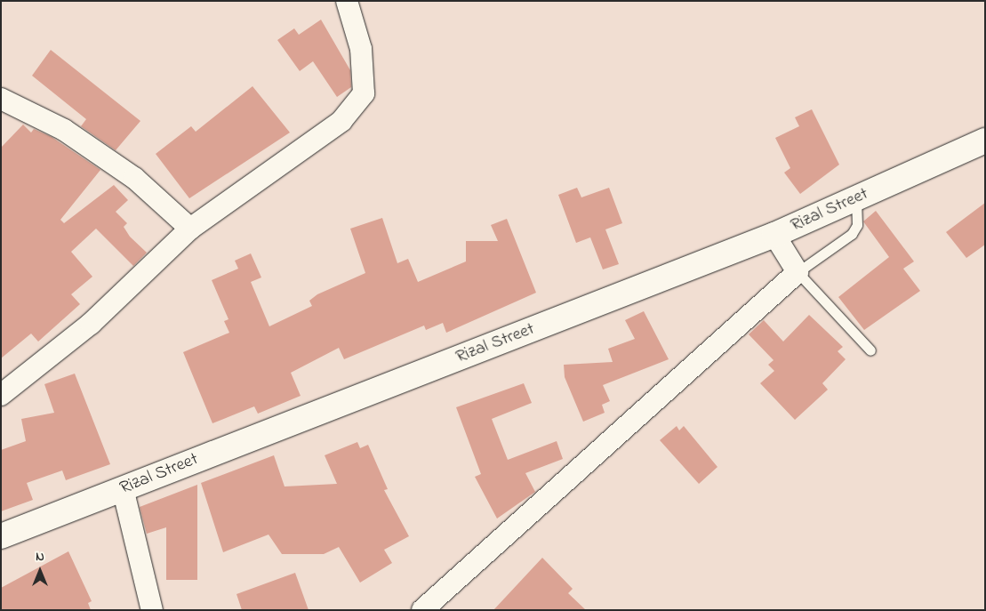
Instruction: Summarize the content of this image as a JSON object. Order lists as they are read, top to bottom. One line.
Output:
{"streets":{"street":["Rizal Street"]},"north":"top"}
